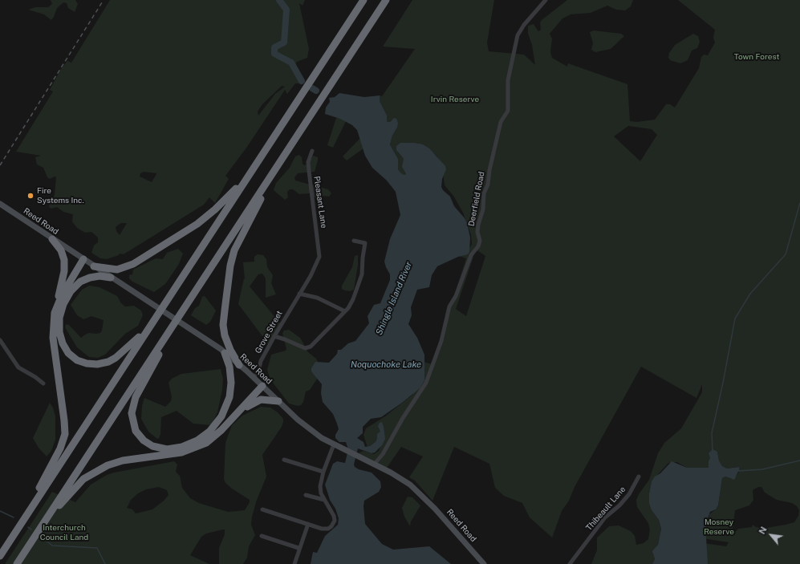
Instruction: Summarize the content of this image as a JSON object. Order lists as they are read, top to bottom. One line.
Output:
{"streets":{"street":["Deerfield Road","Pleasant Lane","Reed Road","Grove Street","Thibeault Lane"]},"crossings":[["Deerfield Road","Reed Road"],["Pleasant Lane","Grove Street"],["Reed Road","Grove Street"]],"water":["Shingle Island River","Noquochoke Lake"],"parks":["Town Forest","Irvin Reserve","Mosney Reserve","Interchurch Council Land"],"places":["Fire Systems Inc."],"north":"top left"}
